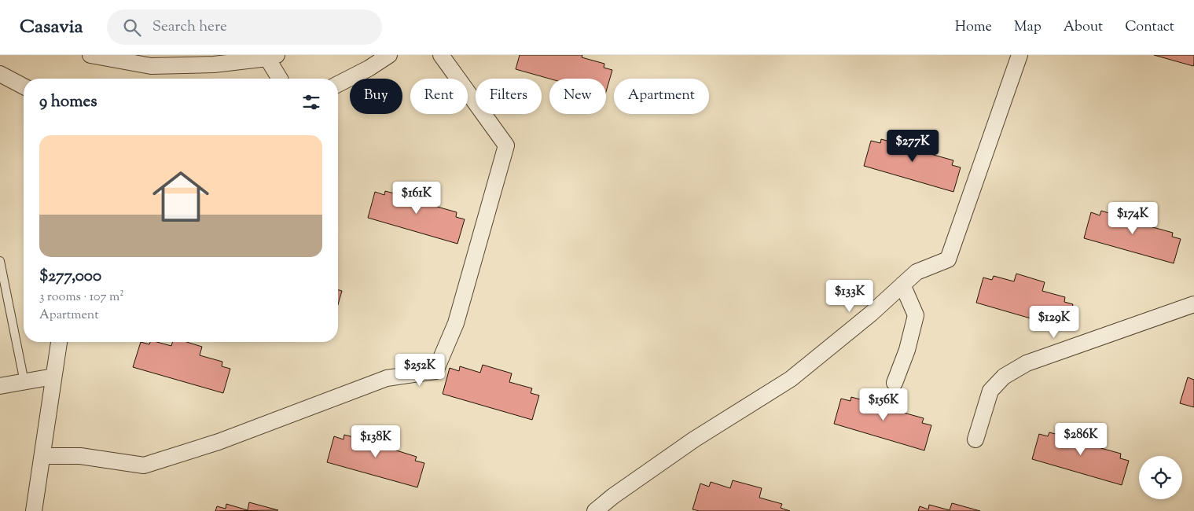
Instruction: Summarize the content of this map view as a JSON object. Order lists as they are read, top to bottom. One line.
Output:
{"page":{"header":"Casavia","search":"Search here","nav":["Home","Map","About","Contact"],"chip":["Buy","Rent","Filters","New","Apartment"],"heading":"9 homes","list":[{"name":"$277,000","note":"3 rooms · 107 m² · Apartment"}],"price":["$277K","$161K","$174K","$133K","$129K","$252K","$156K","$286K","$138K"]}}
